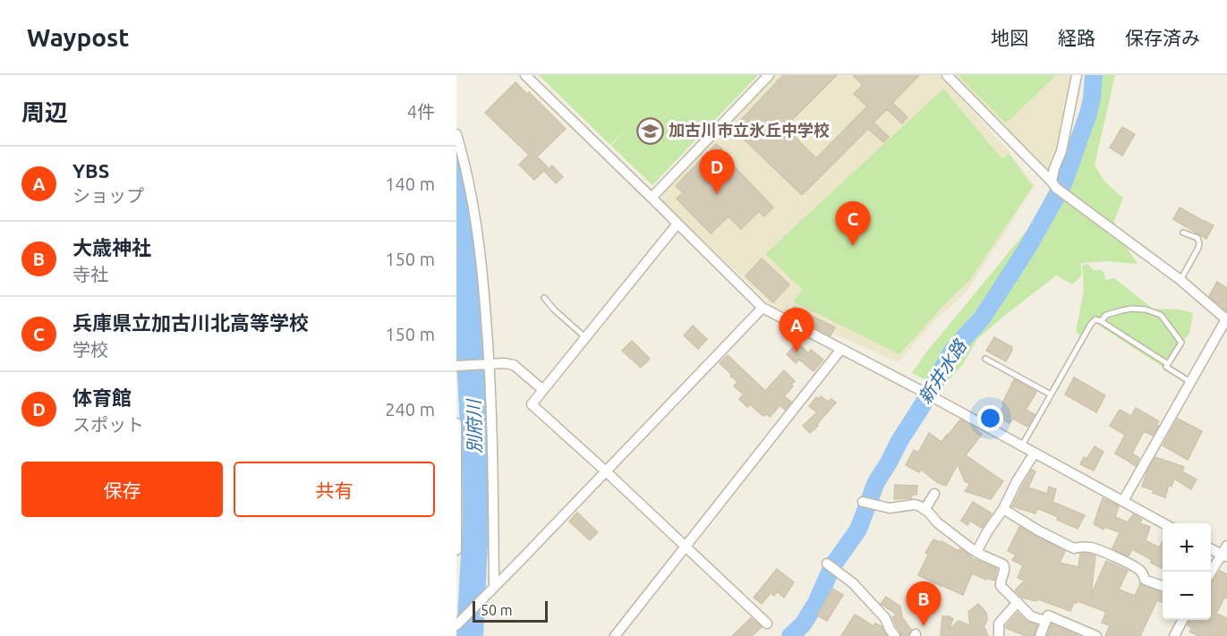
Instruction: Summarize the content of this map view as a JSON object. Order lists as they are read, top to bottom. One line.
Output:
{"water":["新井水路","別府川"],"places":{"school or university":["加古川市立氷丘中学校"]},"scale_bar":"50 m","page":{"header":"Waypost","nav":["地図","経路","保存済み"],"heading":["周辺","4件"],"list":[{"mark":"A","name":"YBS","note":"ショップ","value":"140 m"},{"mark":"B","name":"大歳神社","note":"寺社","value":"150 m"},{"mark":"C","name":"兵庫県立加古川北高等学校","note":"学校","value":"150 m"},{"mark":"D","name":"体育館","note":"スポット","value":"240 m"}],"pins":["D","C","A","B"],"buttons":["保存","共有"],"map_buttons":["+","−"],"scale":"50 m"}}
